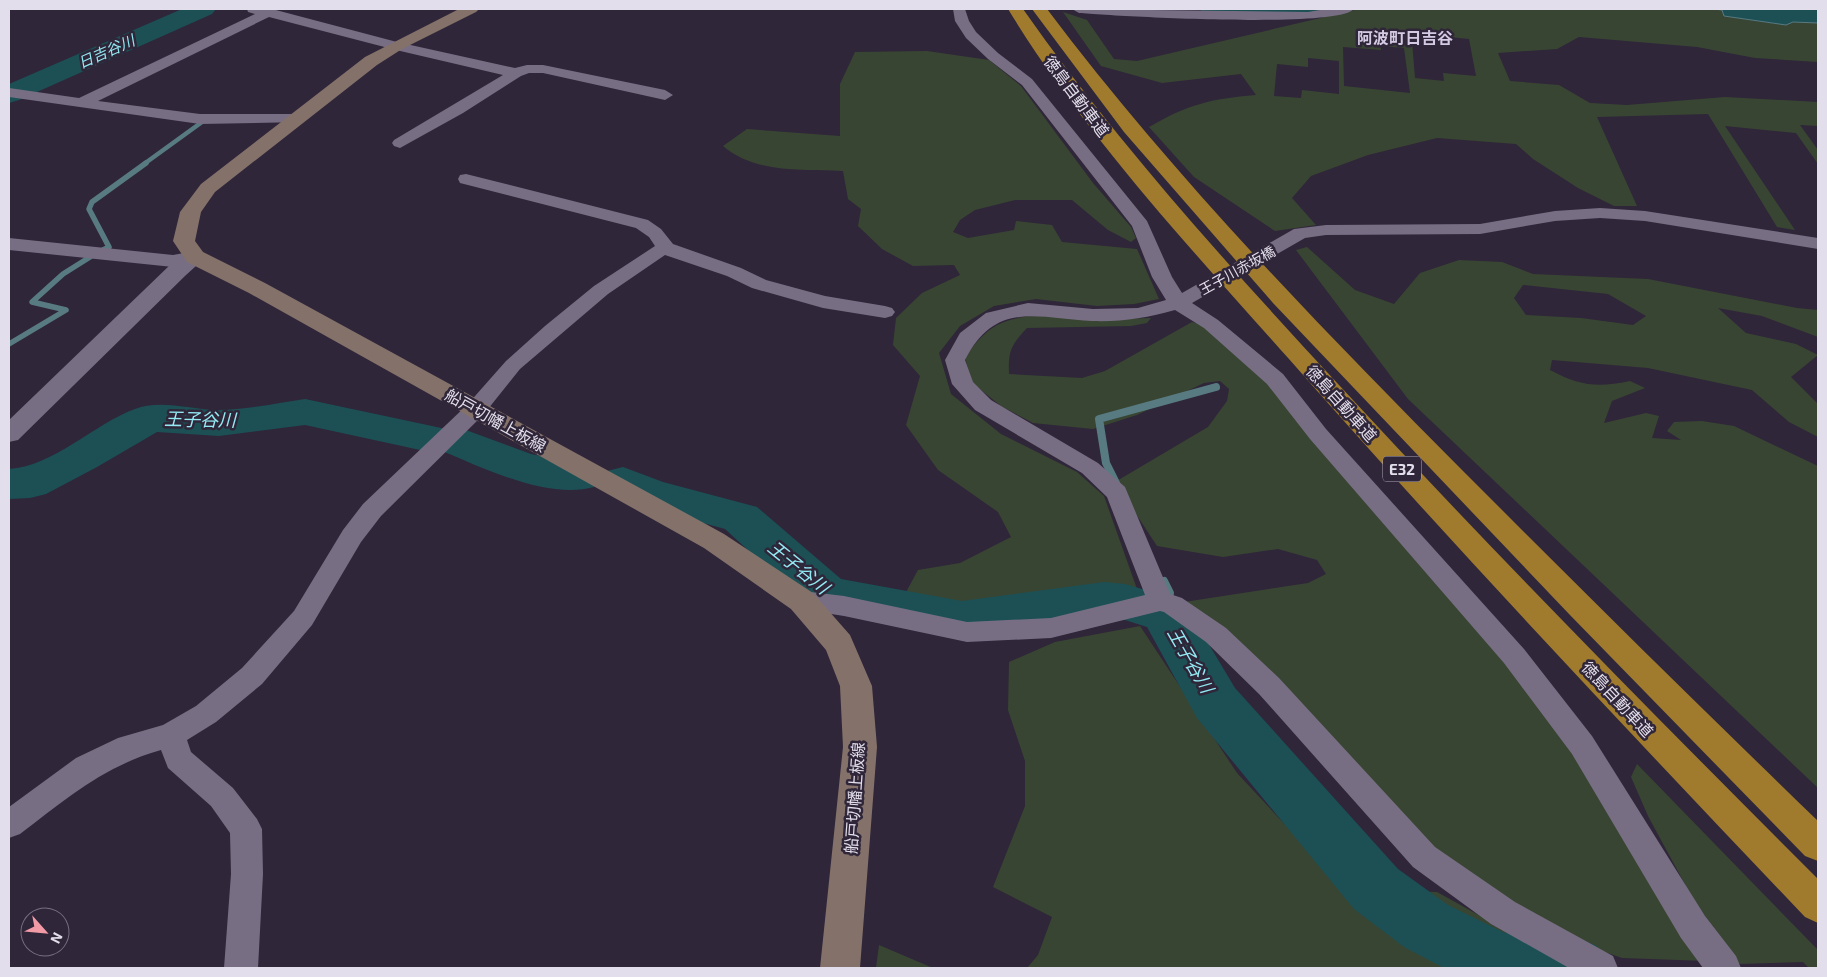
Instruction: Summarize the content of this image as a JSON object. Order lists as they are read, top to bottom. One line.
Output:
{"streets":{"highway":["徳島自動車道","E32"],"main road":["船戸切幡上板線"],"street":["王子川赤坂橋"]},"districts":["阿波町日吉谷"],"water":["日吉谷川","王子谷川"],"north":"bottom right"}
